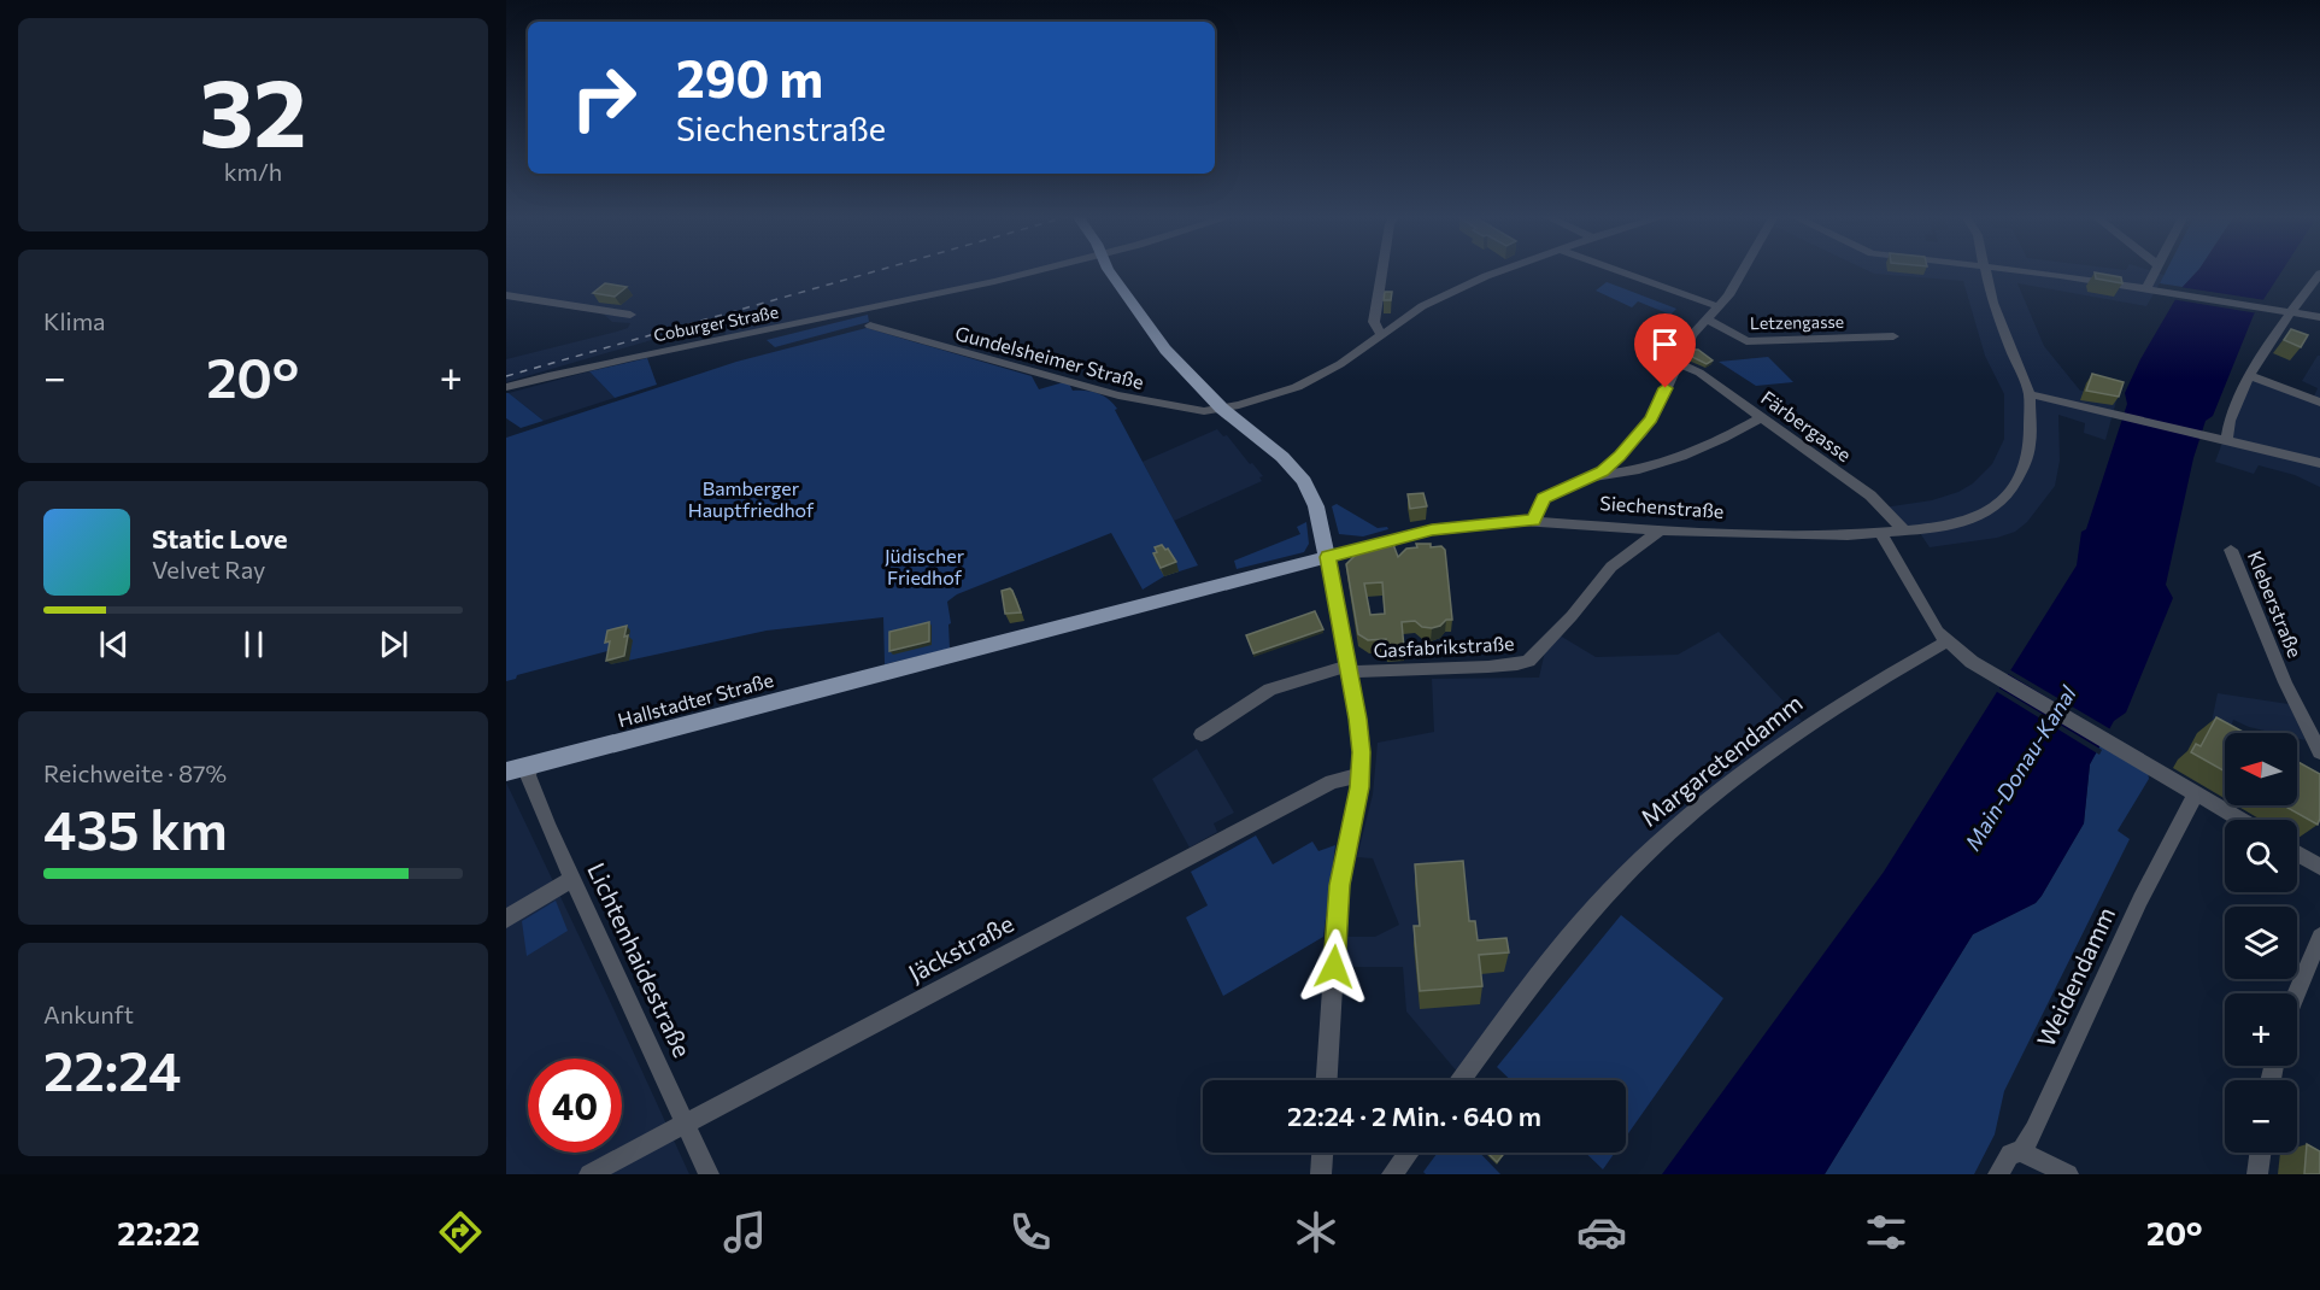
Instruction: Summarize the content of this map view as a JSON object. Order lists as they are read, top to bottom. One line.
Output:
{"streets":{"main road":["Siechenstraße","Hallstadter Straße"],"street":["Letzengasse","Coburger Straße","Gundelsheimer Straße","Färbergasse","Kleberstraße","Gasfabrikstraße","Margaretendamm","Jäckstraße","Lichtenhaidestraße","Weidendamm"]},"crossings":[["Färbergasse","Siechenstraße"],["Siechenstraße","Gasfabrikstraße"],["Siechenstraße","Hallstadter Straße"],["Hallstadter Straße","Lichtenhaidestraße"],["Jäckstraße","Lichtenhaidestraße"]],"water":["Main-Donau-Kanal"],"parks":["Bamberger Hauptfriedhof","Jüdischer Friedhof"],"north":"left","page":{"tile":[["32","km/h"],"Klima",["Reichweite · 87%","435 km"],["Ankunft","22:24"]],"turn":["290 m","Siechenstraße"],"heat":["−","20°","+"],"song":["Static Love","Velvet Ray"],"map_buttons":["+","−"],"limit":"40","trip":"22:24 · 2 Min. · 640 m","tabs":["22:22","20°"]}}
